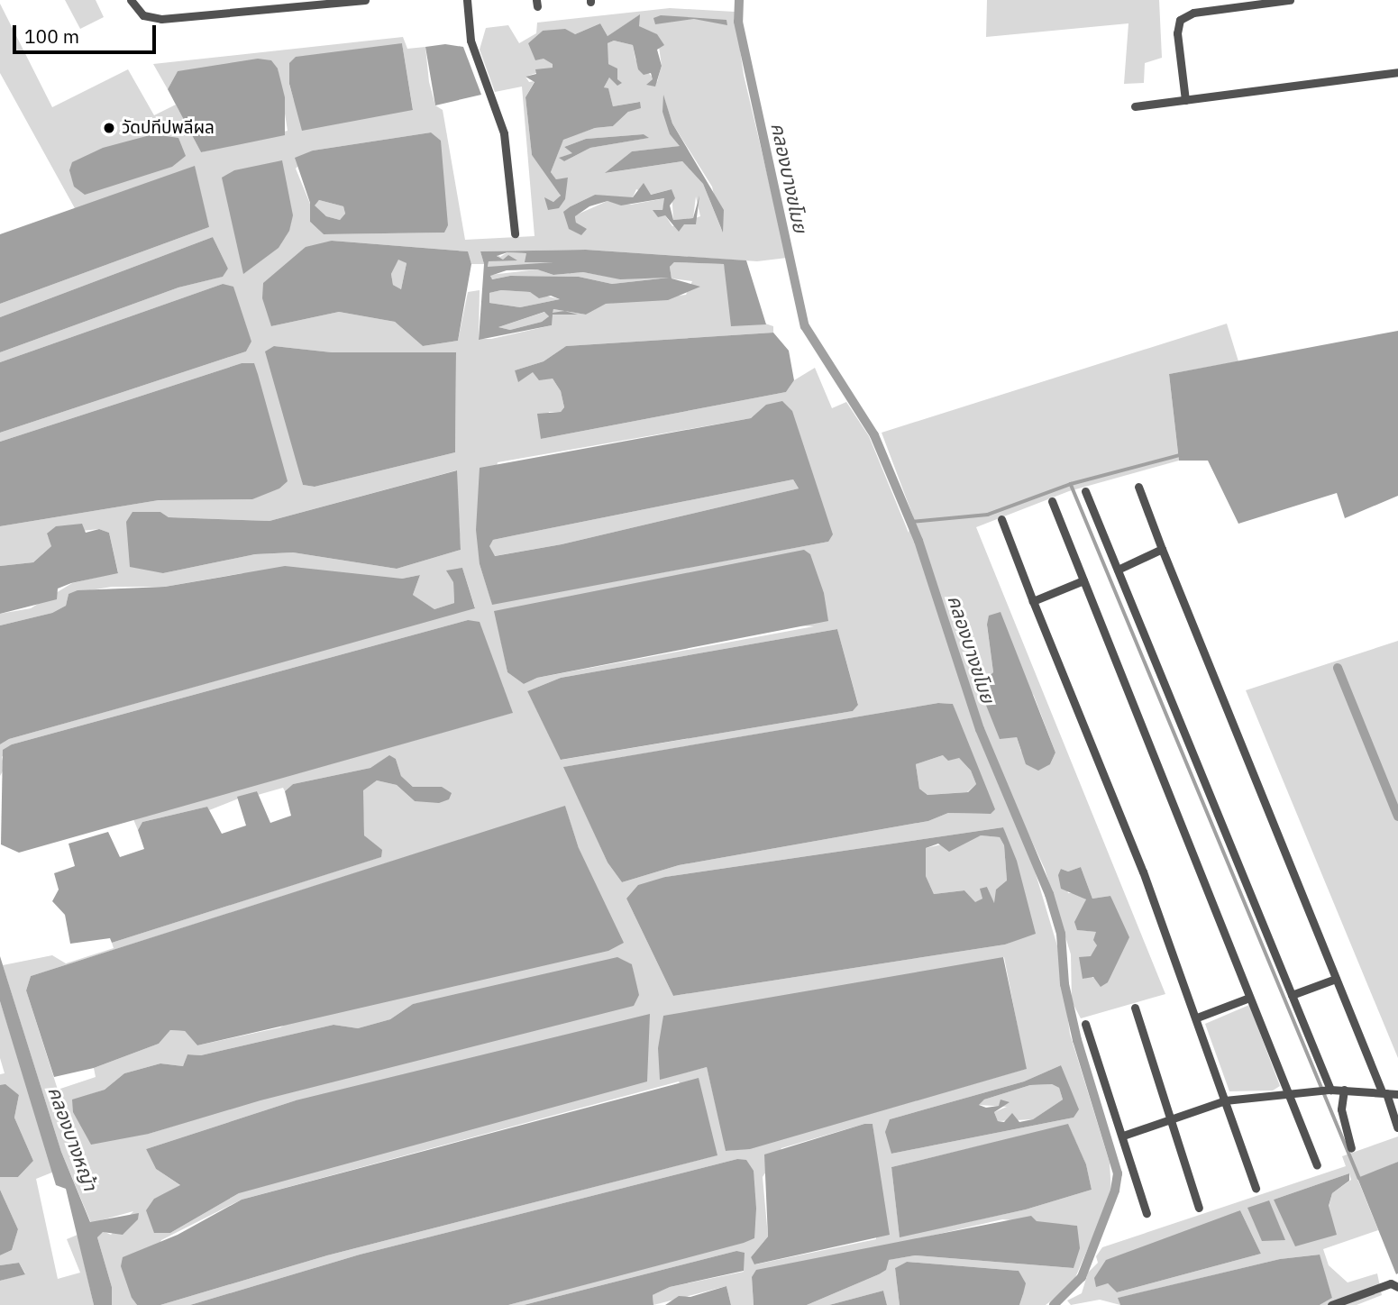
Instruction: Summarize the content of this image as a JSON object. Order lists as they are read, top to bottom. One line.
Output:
{"water":["คลองบางขโมย","คลองบางหญ้า"],"places":["วัดปทีปพลีผล"],"scale_bar":"100 m"}
